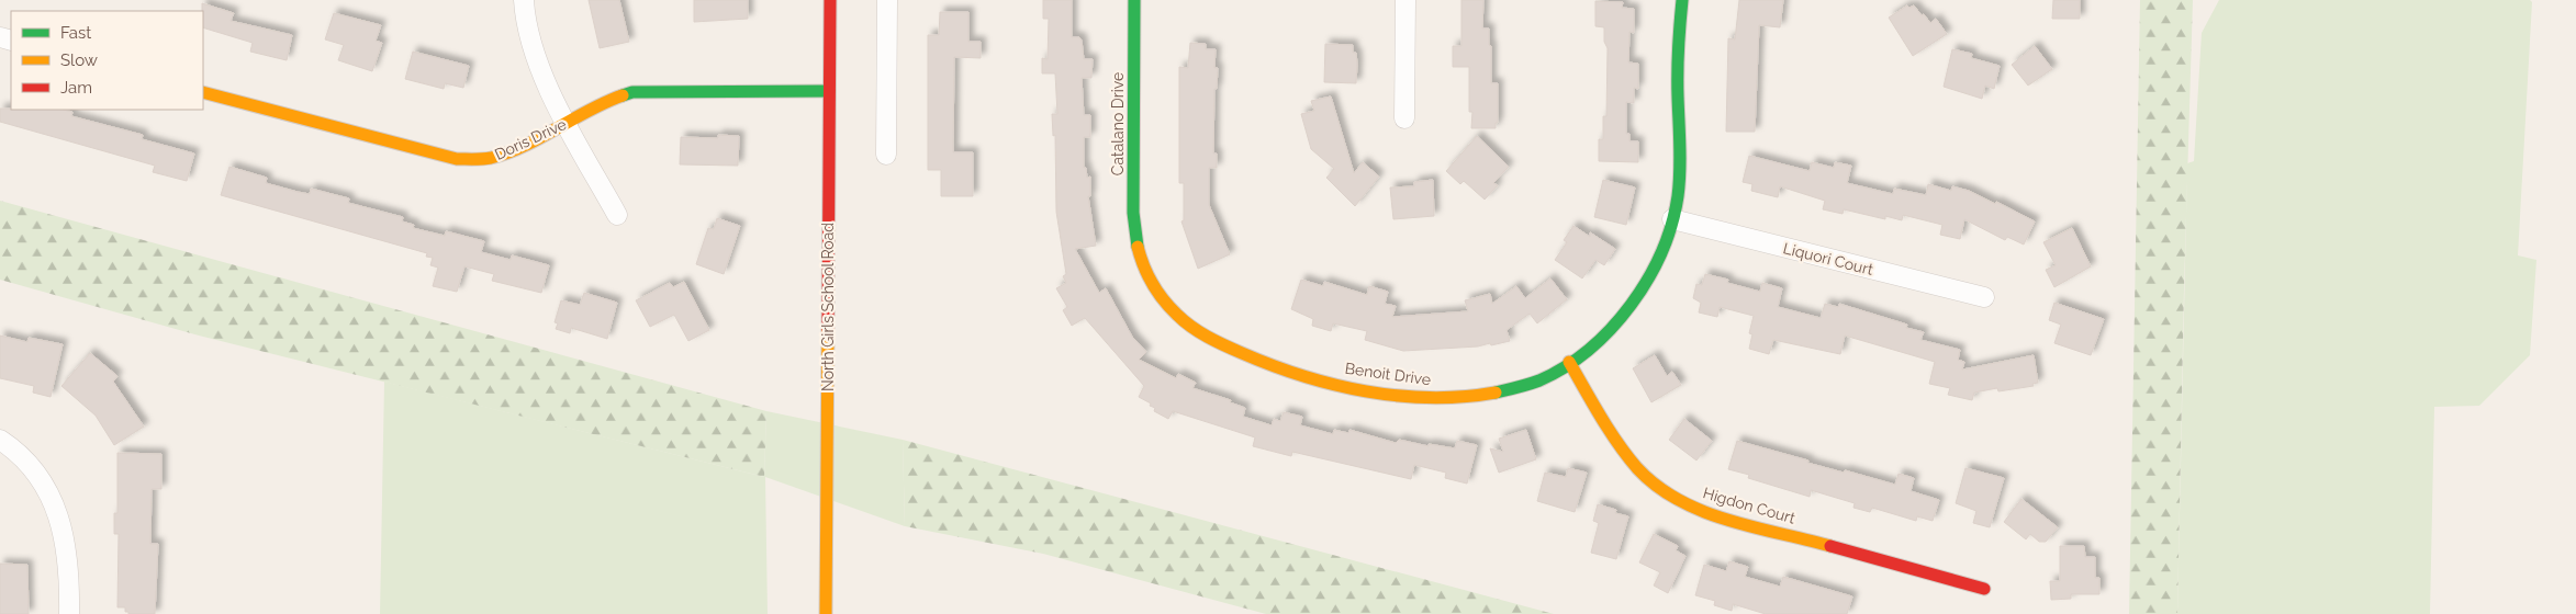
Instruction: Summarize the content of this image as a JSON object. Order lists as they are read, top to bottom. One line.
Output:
{"streets":{"street":["Catalano Drive","Doris Drive","Liquori Court","North Girls School Road","Benoit Drive","Higdon Court"]},"crossings":[["Catalano Drive","Benoit Drive"],["Doris Drive","North Girls School Road"],["Liquori Court","Benoit Drive"],["Benoit Drive","Higdon Court"]],"legend":["Fast","Slow","Jam"]}
